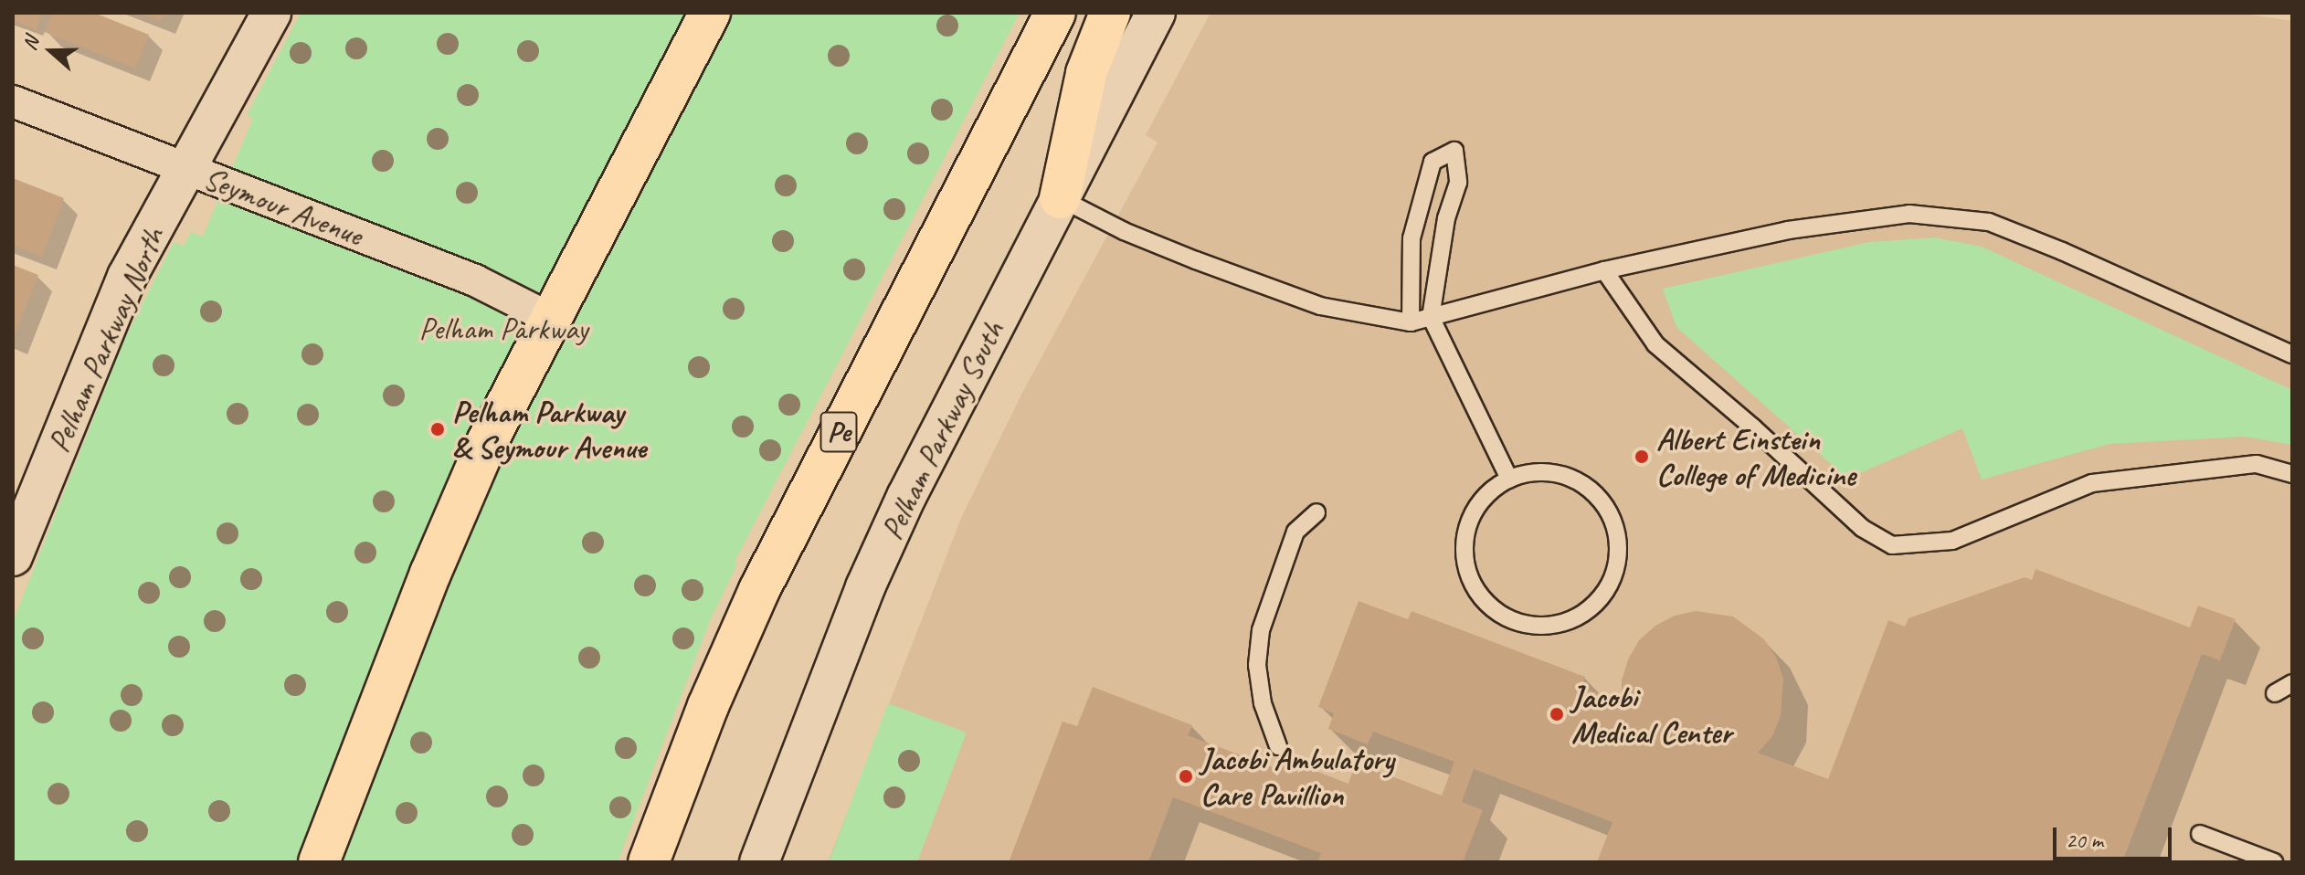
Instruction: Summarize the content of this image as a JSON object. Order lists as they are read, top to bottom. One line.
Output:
{"streets":{"main road":["Pe"],"street":["Seymour Avenue","Pelham Parkway North","Pelham Parkway South"]},"crossings":[["Seymour Avenue","Pelham Parkway North"]],"parks":["Pelham Parkway"],"places":["Pelham Parkway & Seymour Avenue","Albert Einstein College of Medicine","Jacobi Medical Center","Jacobi Ambulatory Care Pavillion"],"scale_bar":"20 m","north":"left"}
